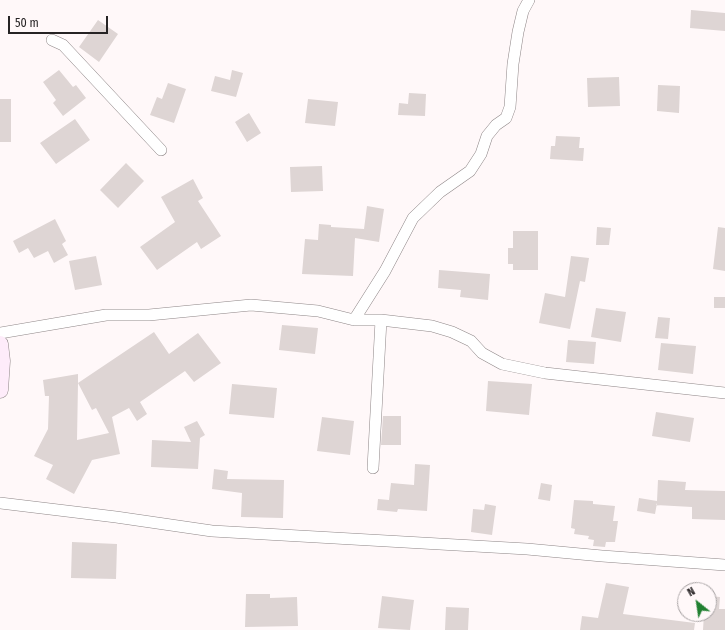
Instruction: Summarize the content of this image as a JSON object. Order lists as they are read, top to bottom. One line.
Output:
{"scale_bar":"50 m","north":"top left"}
